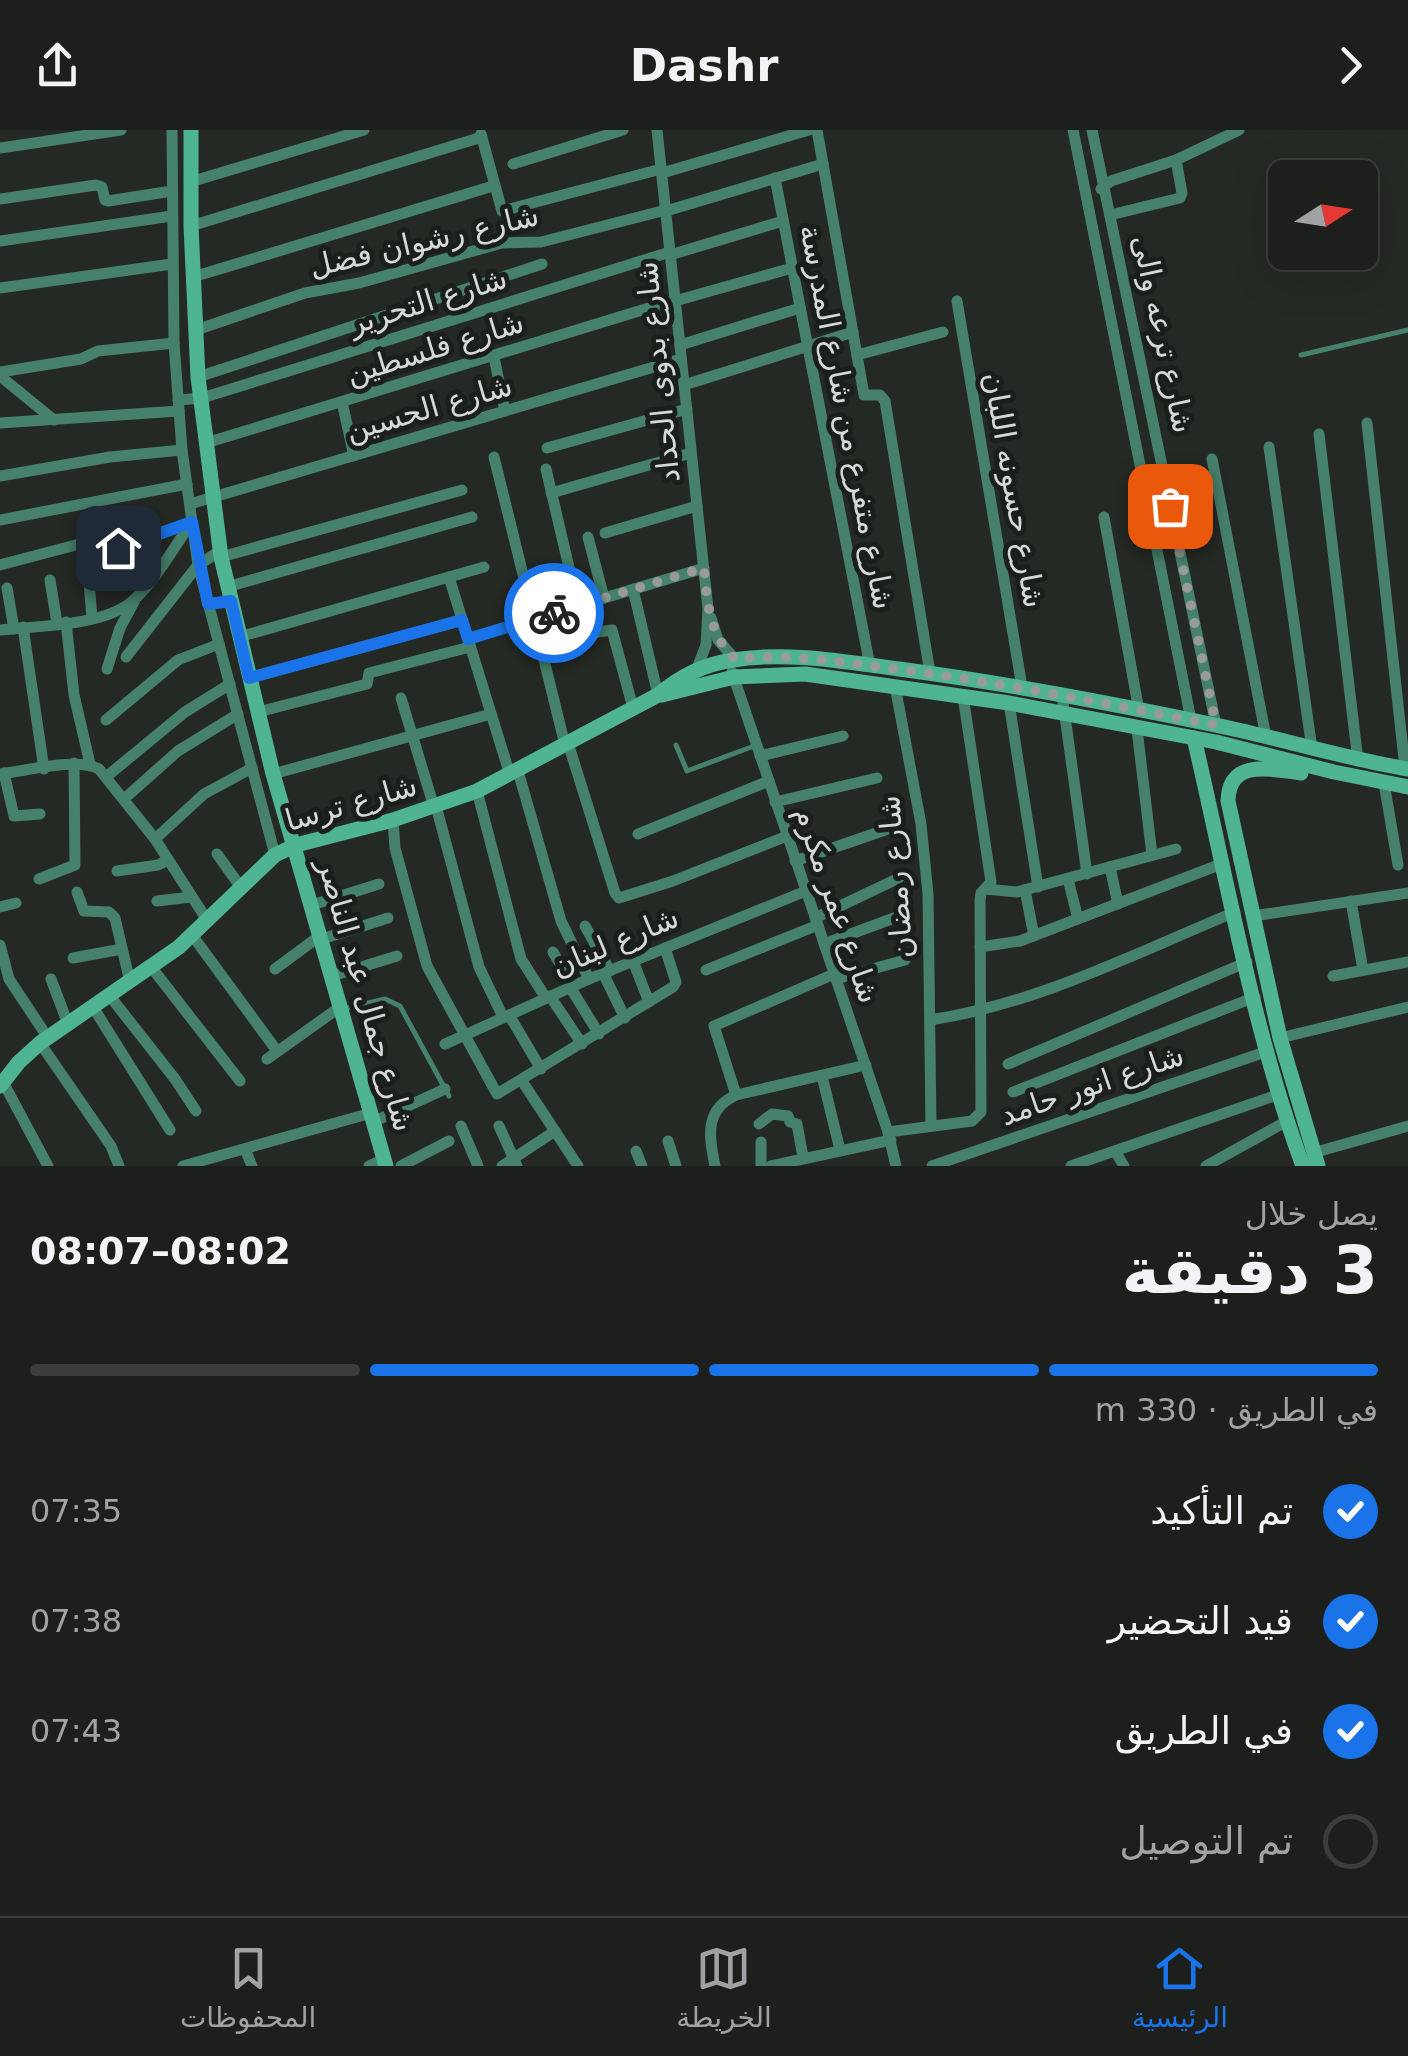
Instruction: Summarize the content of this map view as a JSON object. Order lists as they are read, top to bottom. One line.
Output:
{"streets":{"main road":["شارع ترسا","شارع جمال عبد الناصر"],"street":["شارع رشوان فضل","شارع التحرير","شارع ترعه والى","شارع فلسطين","شارع بدوى الحداد","شارع الحسين","شارع متفرع من شارع المدرسة","شارع حسونه اللبان","شارع رمضان","شارع عمر مكرم","شارع لبنان","شارع انور حامد"]},"crossings":[["شارع رشوان فضل","شارع بدوى الحداد"],["شارع رشوان فضل","شارع متفرع من شارع المدرسة"],["شارع رشوان فضل","شارع جمال عبد الناصر"],["شارع التحرير","شارع بدوى الحداد"],["شارع التحرير","شارع متفرع من شارع المدرسة"],["شارع التحرير","شارع جمال عبد الناصر"],["شارع فلسطين","شارع بدوى الحداد"],["شارع فلسطين","شارع متفرع من شارع المدرسة"],["شارع فلسطين","شارع جمال عبد الناصر"],["شارع بدوى الحداد","شارع الحسين"],["شارع بدوى الحداد","شارع عمر مكرم"],["شارع الحسين","شارع متفرع من شارع المدرسة"],["شارع الحسين","شارع جمال عبد الناصر"],["شارع ترسا","شارع جمال عبد الناصر"],["شارع عمر مكرم","شارع لبنان"]],"north":"right","page":{"header":"Dashr","heading":["3 دقيقة","يصل خلال","08:02–08:07"],"bar":"في الطريق · 330 m","list":[["تم التأكيد","07:35"],["قيد التحضير","07:38"],["في الطريق","07:43"],"تم التوصيل"],"tabs":["الرئيسية","الخريطة","المحفوظات"]}}
